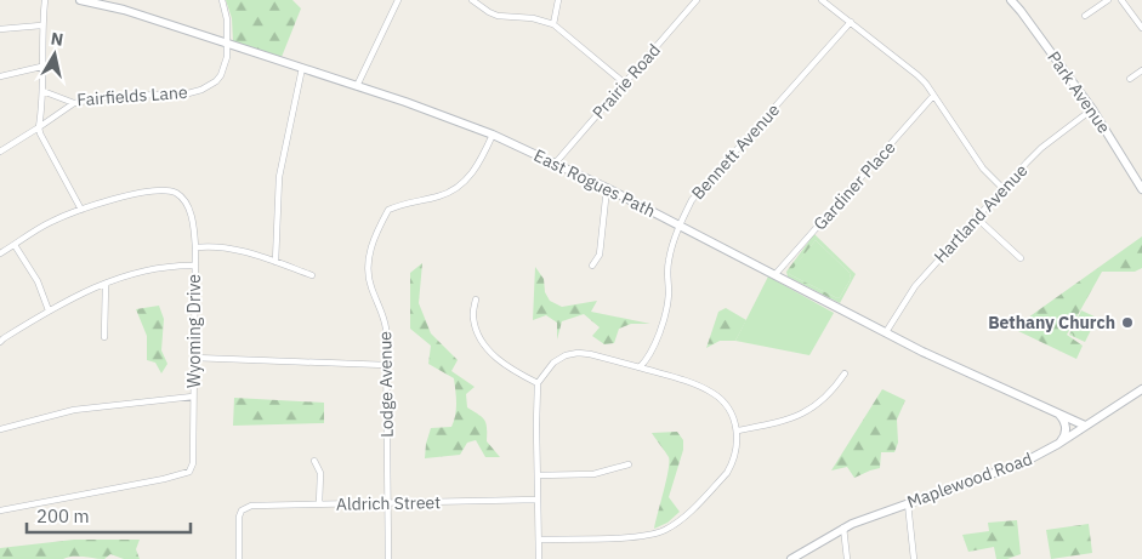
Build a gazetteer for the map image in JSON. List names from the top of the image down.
{
  "streets": {
    "street": [
      "Prairie Road",
      "Park Avenue",
      "Fairfields Lane",
      "Bennett Avenue",
      "East Rogues Path",
      "Gardiner Place",
      "Hartland Avenue",
      "Wyoming Drive",
      "Lodge Avenue",
      "Maplewood Road",
      "Aldrich Street"
    ]
  },
  "crossings": [
    ["Prairie Road", "East Rogues Path"],
    ["Park Avenue", "Hartland Avenue"],
    ["Fairfields Lane", "East Rogues Path"],
    ["Bennett Avenue", "East Rogues Path"],
    ["Bennett Avenue", "Aldrich Street"],
    ["East Rogues Path", "Gardiner Place"],
    ["East Rogues Path", "Hartland Avenue"],
    ["East Rogues Path", "Lodge Avenue"],
    ["East Rogues Path", "Maplewood Road"],
    ["Lodge Avenue", "Aldrich Street"]
  ],
  "places": ["Bethany Church"],
  "scale_bar": "200 m",
  "north": "top"
}
